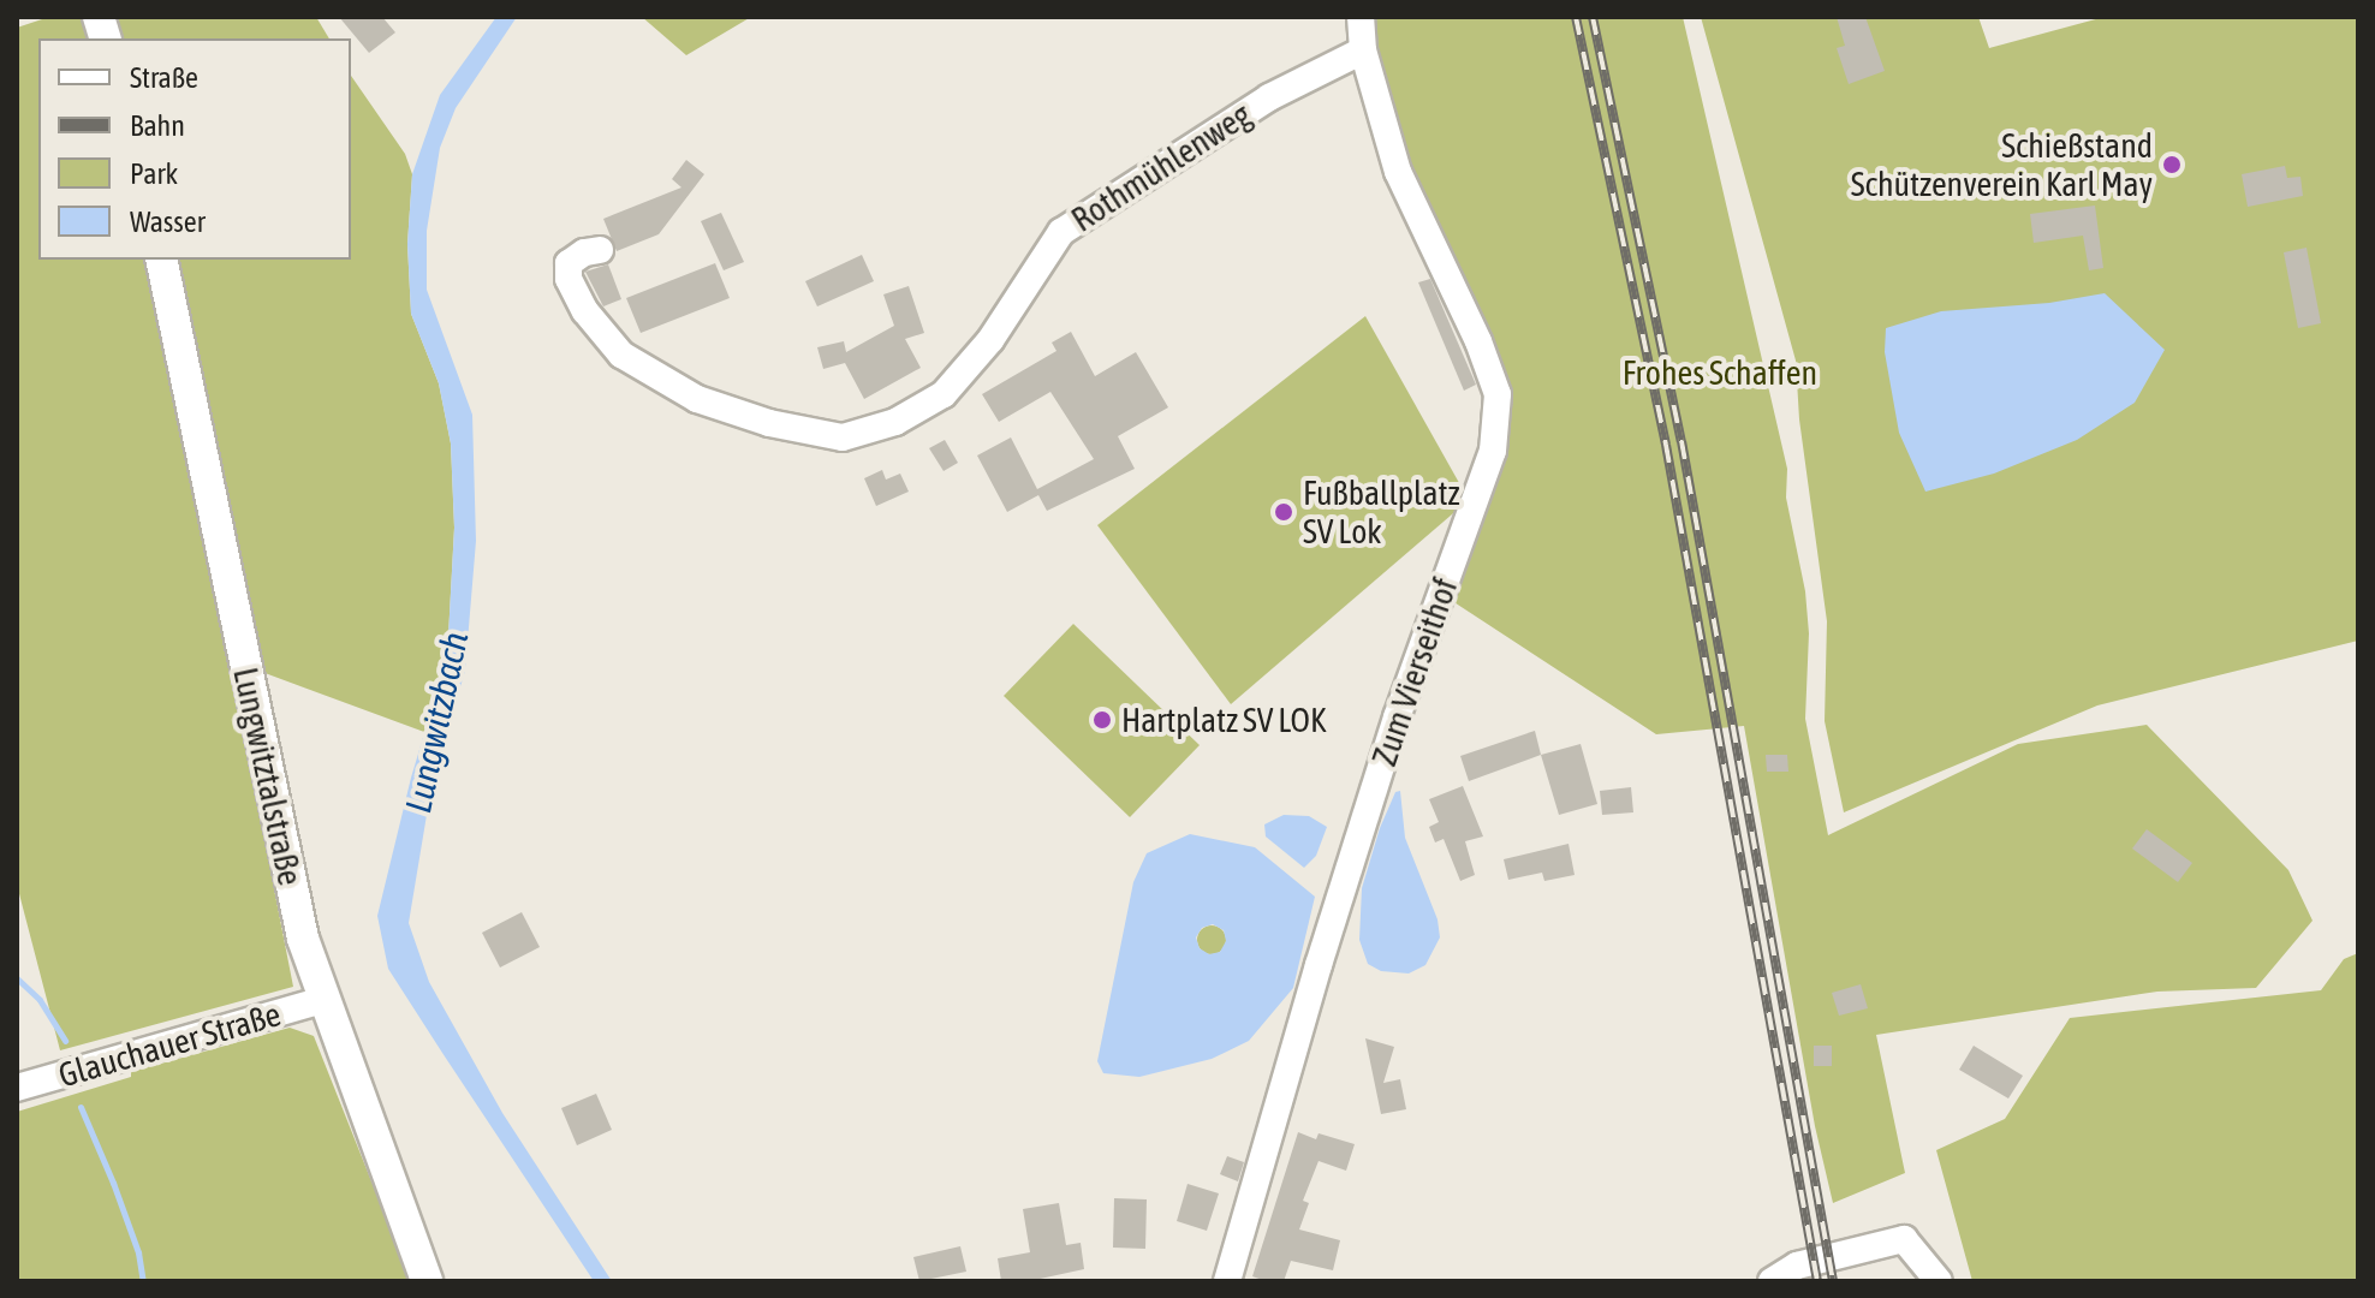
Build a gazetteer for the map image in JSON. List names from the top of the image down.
{
  "streets": {
    "main road": ["Lungwitztalstraße"],
    "street": ["Rothmühlenweg", "Zum Vierseithof", "Glauchauer Straße"]
  },
  "crossings": [
    ["Rothmühlenweg", "Zum Vierseithof"],
    ["Lungwitztalstraße", "Glauchauer Straße"]
  ],
  "water": ["Lungwitzbach"],
  "parks": ["Frohes Schaffen"],
  "places": ["Schießstand Schützenverein Karl May", "Fußballplatz SV Lok", "Hartplatz SV LOK"],
  "legend": [
    "Straße",
    "Bahn",
    "Park",
    "Wasser"
  ]
}
